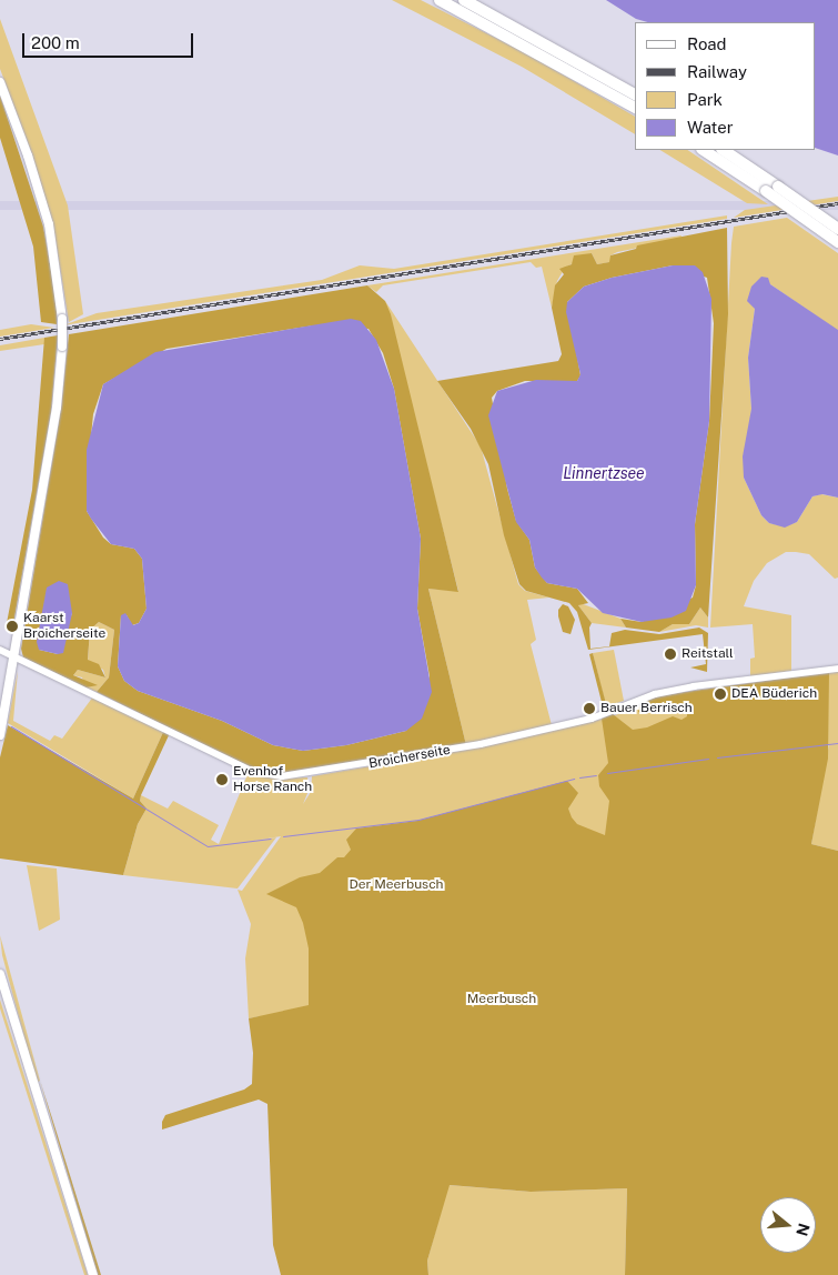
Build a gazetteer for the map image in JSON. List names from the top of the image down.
{
  "streets": {
    "street": ["Broicherseite"]
  },
  "water": ["Linnertzsee"],
  "parks": ["Der Meerbusch", "Meerbusch"],
  "places": [
    "Kaarst Broicherseite",
    "Reitstall",
    "DEA Büderich",
    "Bauer Berrisch",
    "Evenhof Horse Ranch"
  ],
  "legend": [
    "Road",
    "Railway",
    "Park",
    "Water"
  ],
  "scale_bar": "200 m",
  "north": "right"
}
